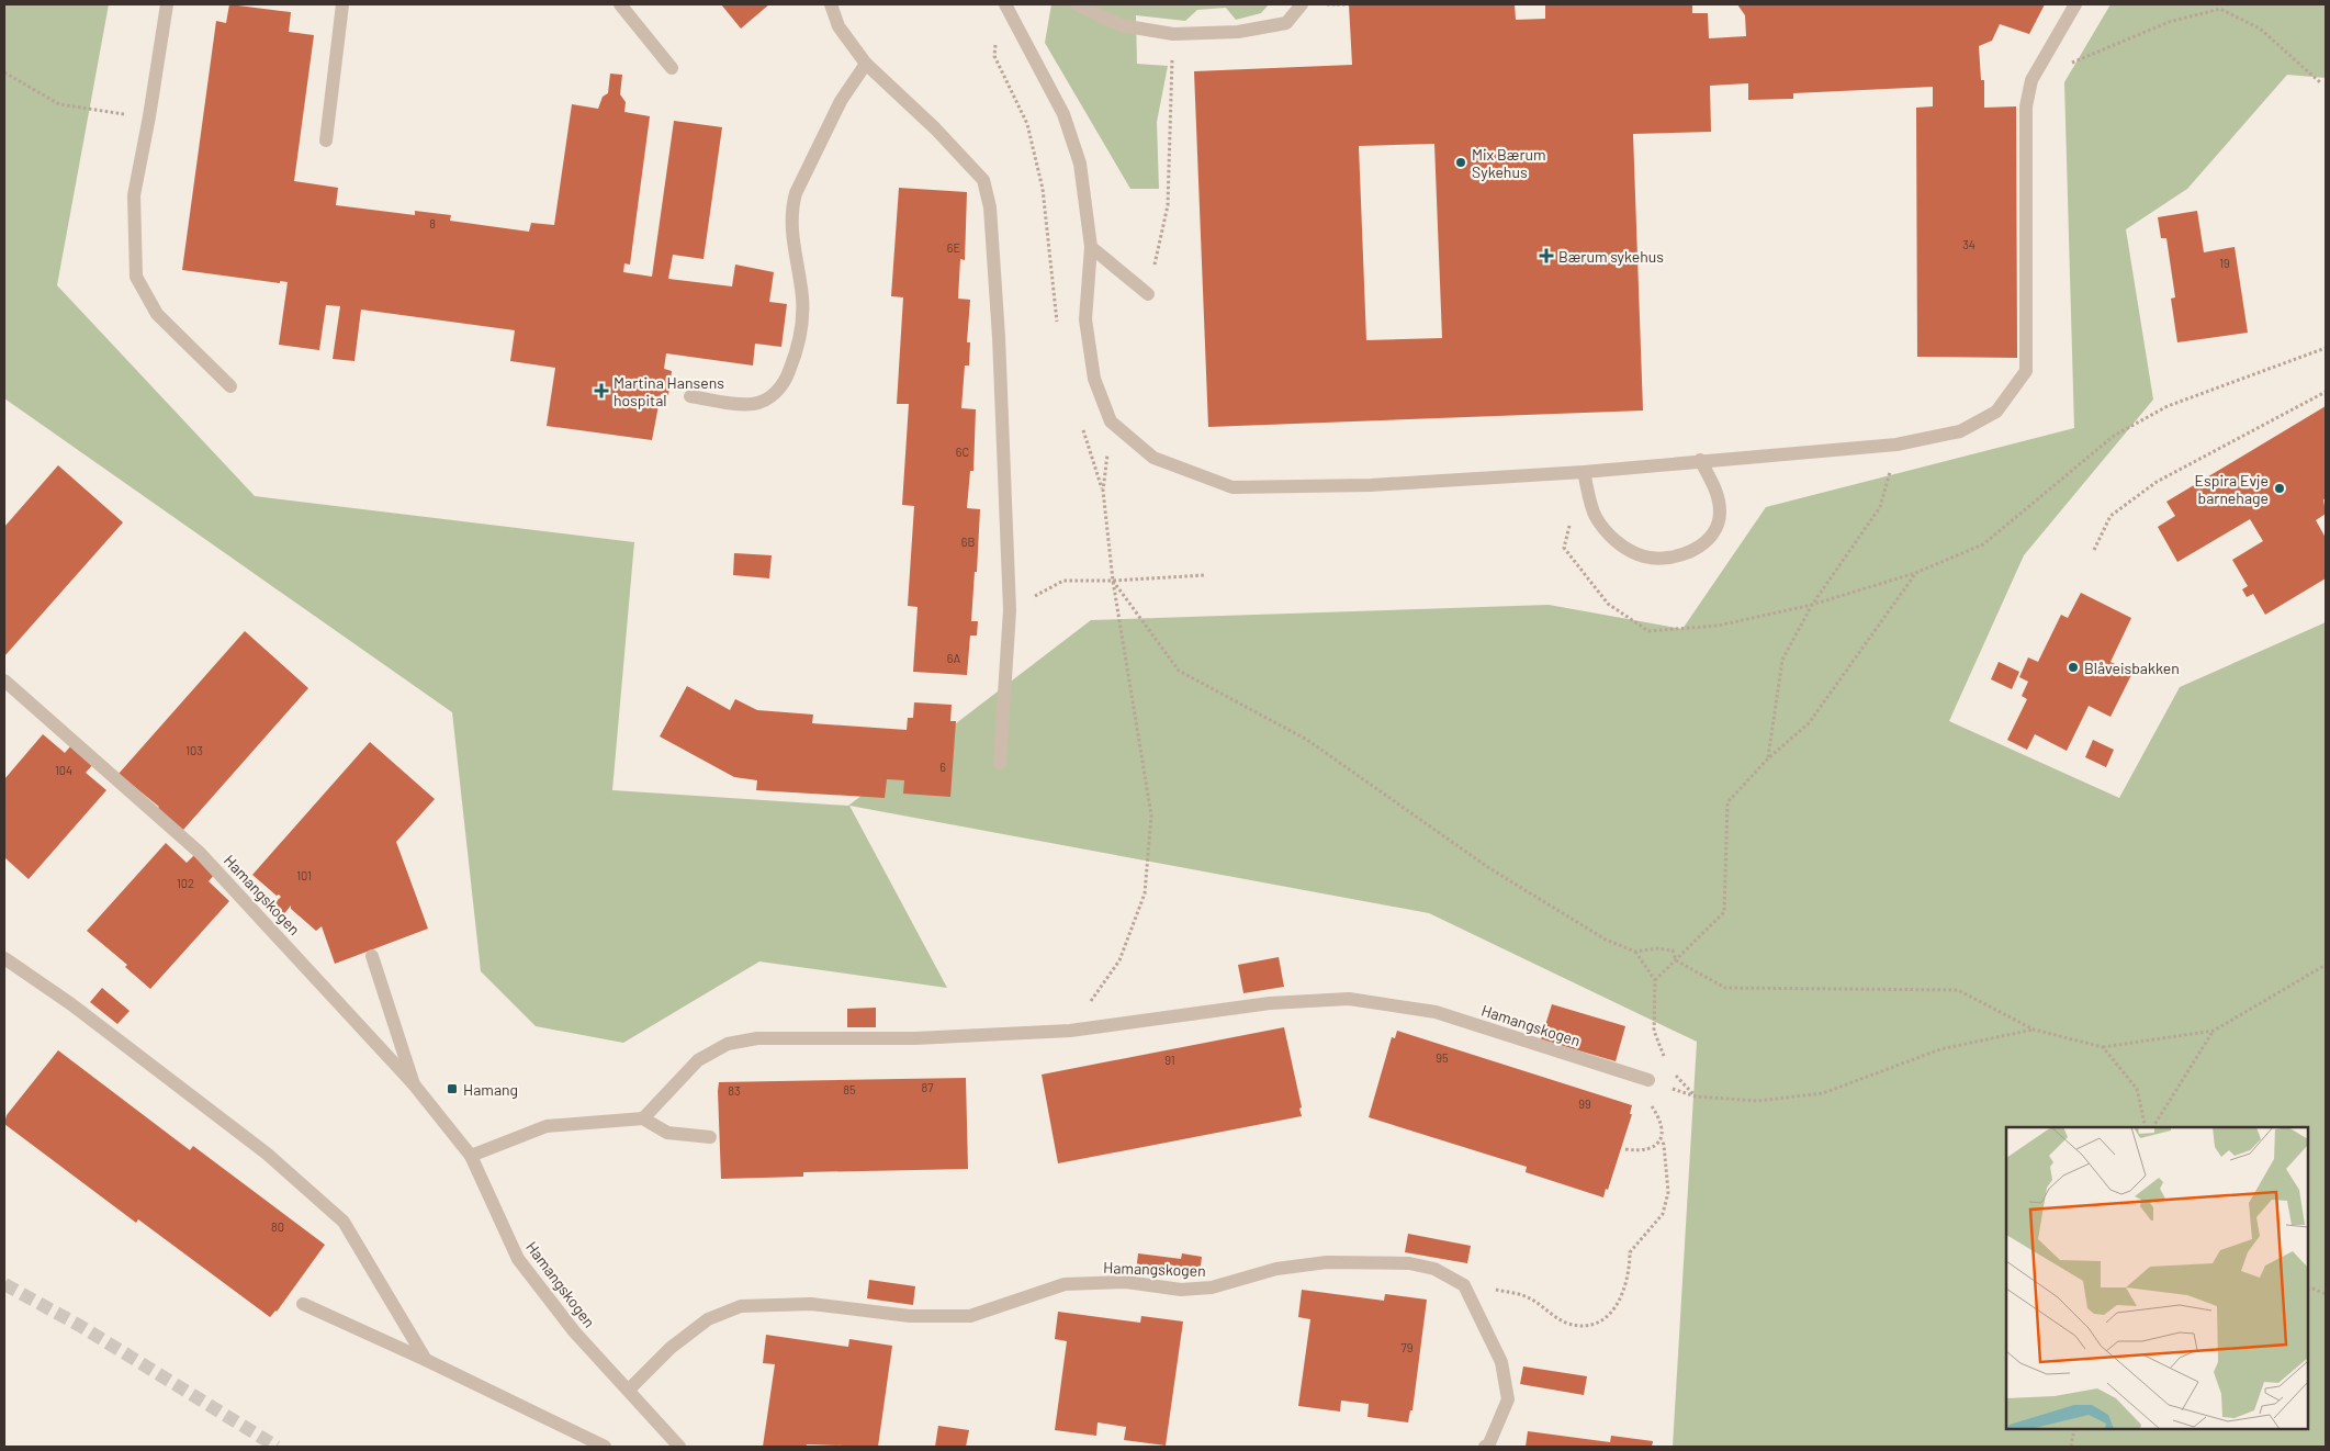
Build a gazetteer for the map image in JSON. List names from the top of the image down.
{
  "streets": {
    "street": ["Hamangskogen"]
  },
  "places": {
    "other": ["Mix Bærum Sykehus", "Espira Evje barnehage", "Blåveisbakken"],
    "health": ["Bærum sykehus", "Martina Hansens hospital"],
    "transit": ["Hamang"]
  },
  "house_numbers": [
    "8",
    "34",
    "6E",
    "19",
    "6C",
    "6B",
    "6A",
    "103",
    "6",
    "104",
    "101",
    "102",
    "95",
    "91",
    "87",
    "85",
    "83",
    "99",
    "80",
    "79"
  ]
}
